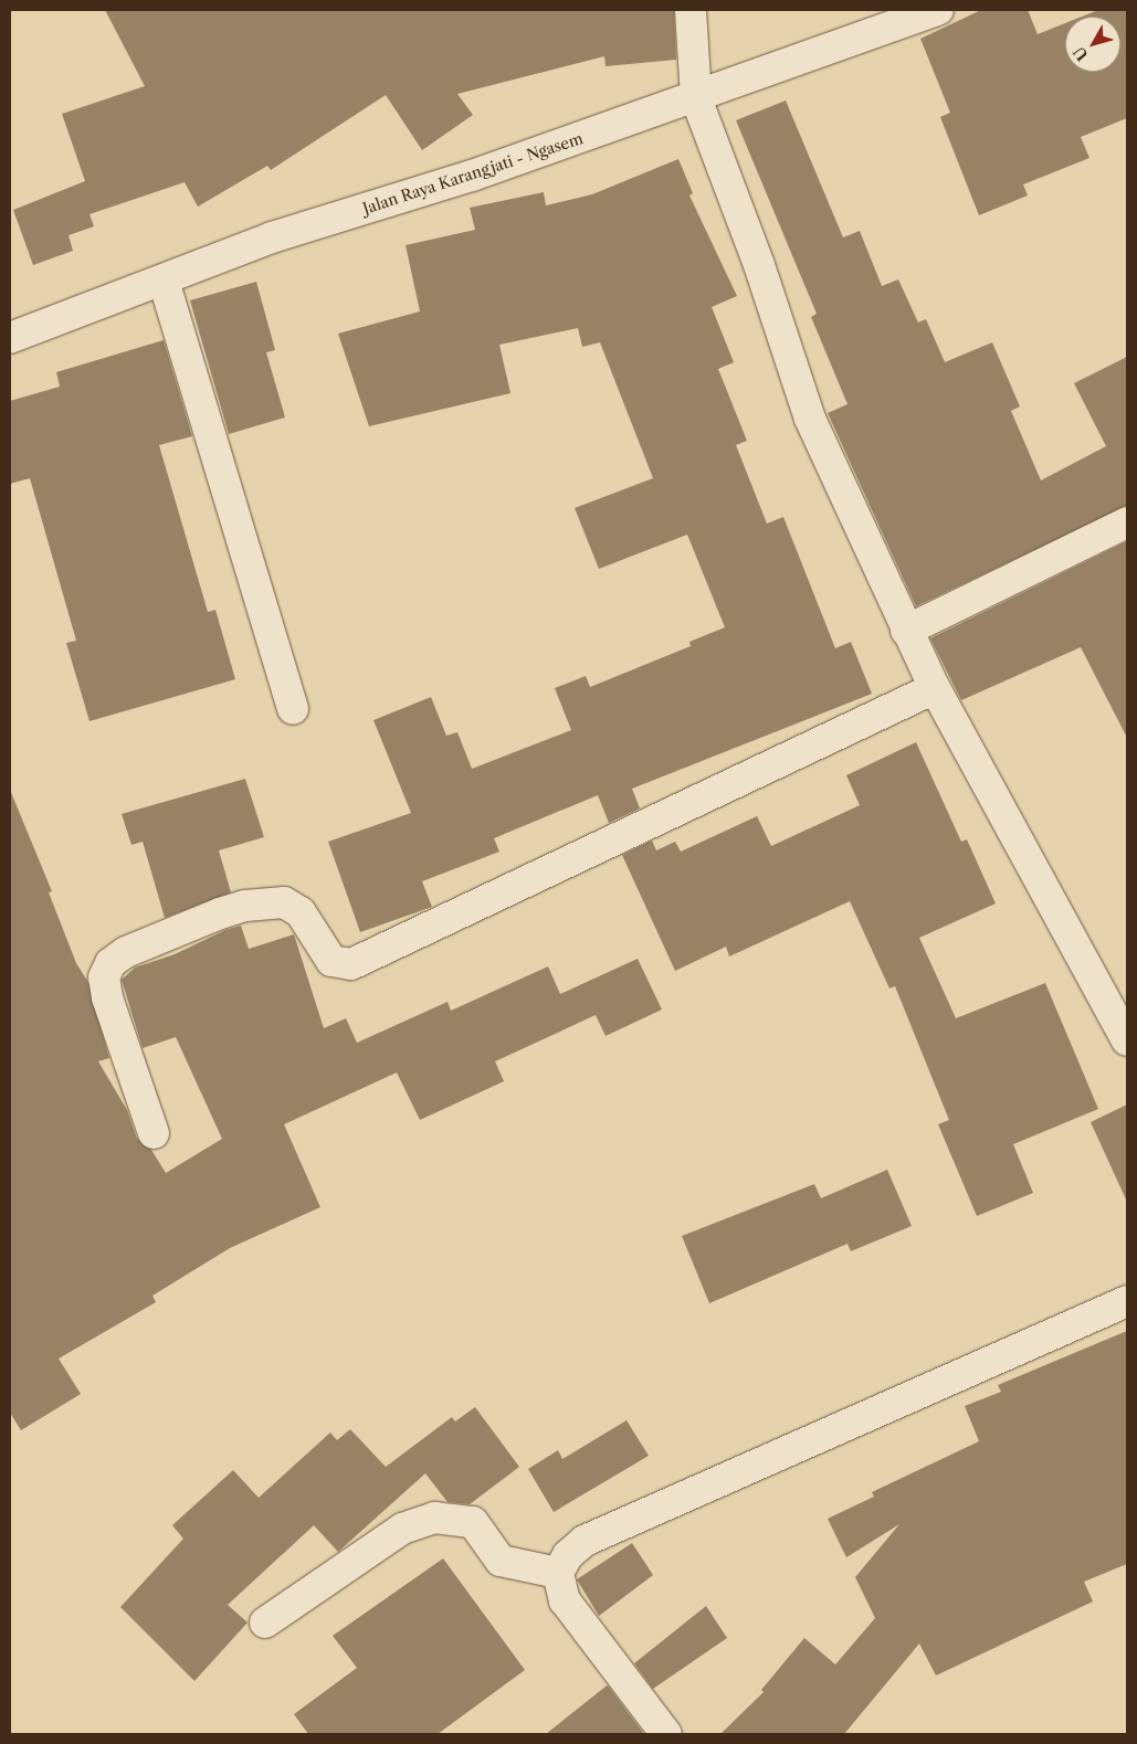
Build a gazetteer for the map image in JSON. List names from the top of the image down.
{
  "streets": {
    "street": ["Jalan Raya Karangjati - Ngasem"]
  },
  "north": "bottom left"
}
